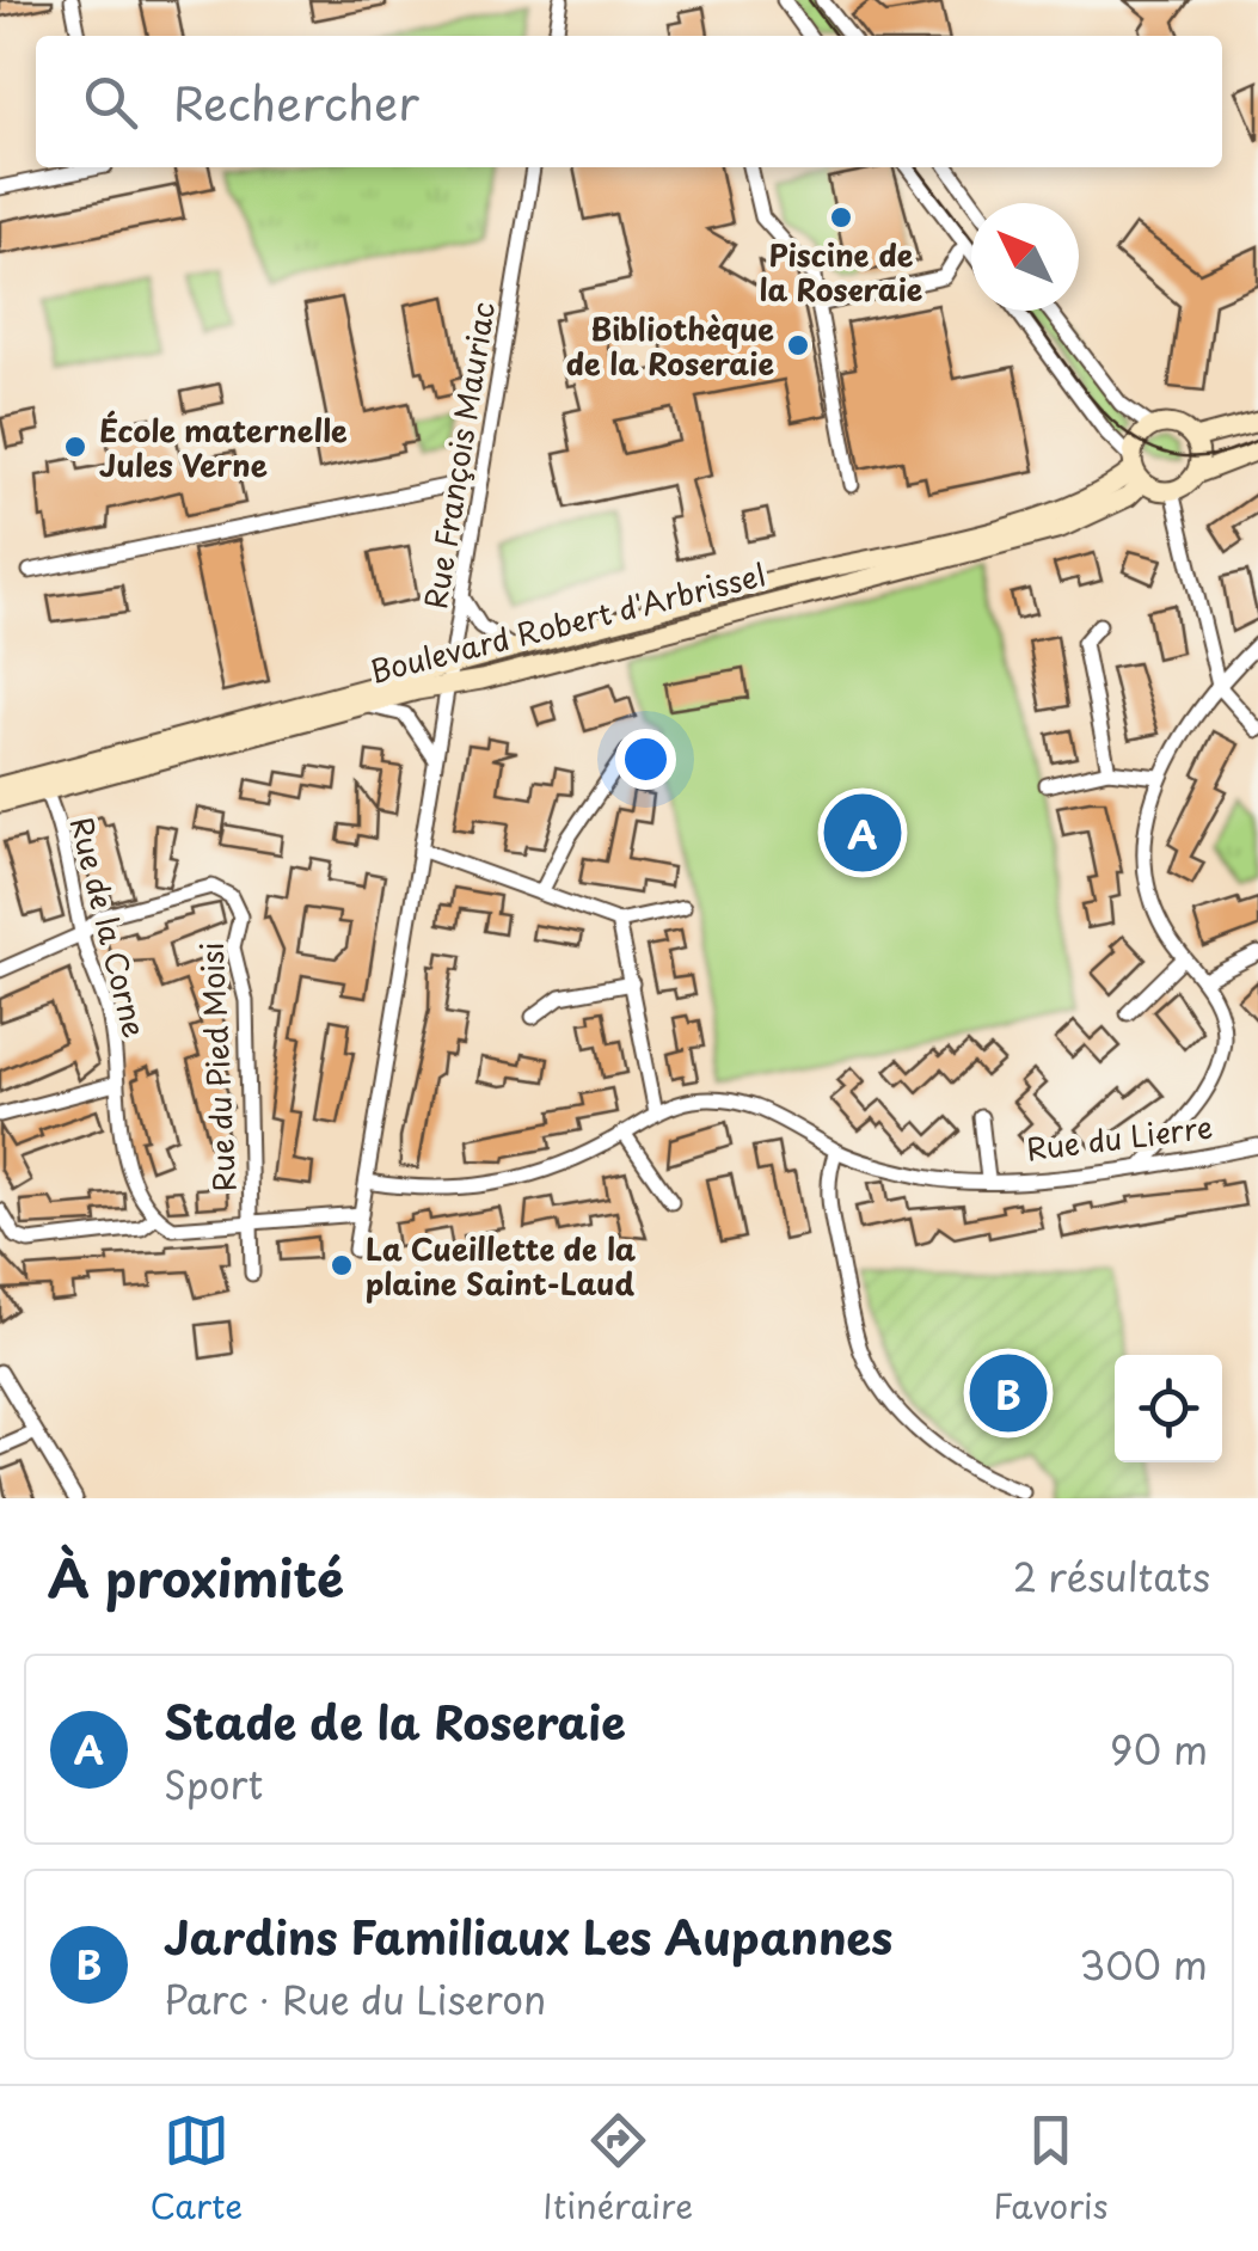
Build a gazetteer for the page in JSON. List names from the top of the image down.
{
  "streets": {
    "street": [
      "Rue François Mauriac",
      "Boulevard Robert d'Arbrissel",
      "Rue de la Corne",
      "Rue du Pied Moisi",
      "Rue du Lierre"
    ]
  },
  "crossings": [
    ["Rue François Mauriac", "Boulevard Robert d'Arbrissel"],
    ["Rue François Mauriac", "Rue du Lierre"],
    ["Boulevard Robert d'Arbrissel", "Rue de la Corne"],
    ["Rue de la Corne", "Rue du Pied Moisi"]
  ],
  "places": [
    "Piscine de la Roseraie",
    "Bibliothèque de la Roseraie",
    "École maternelle Jules Verne",
    "La Cueillette de la plaine Saint-Laud"
  ],
  "north": "top left",
  "page": {
    "search": "Rechercher",
    "pins": ["A", "B"],
    "heading": ["À proximité", "2 résultats"],
    "list": [
      {
        "mark": "A",
        "name": "Stade de la Roseraie",
        "note": "Sport",
        "value": "90 m"
      },
      {
        "mark": "B",
        "name": "Jardins Familiaux Les Aupannes",
        "note": "Parc · Rue du Liseron",
        "value": "300 m"
      }
    ],
    "nav": ["Carte", "Itinéraire", "Favoris"]
  }
}
